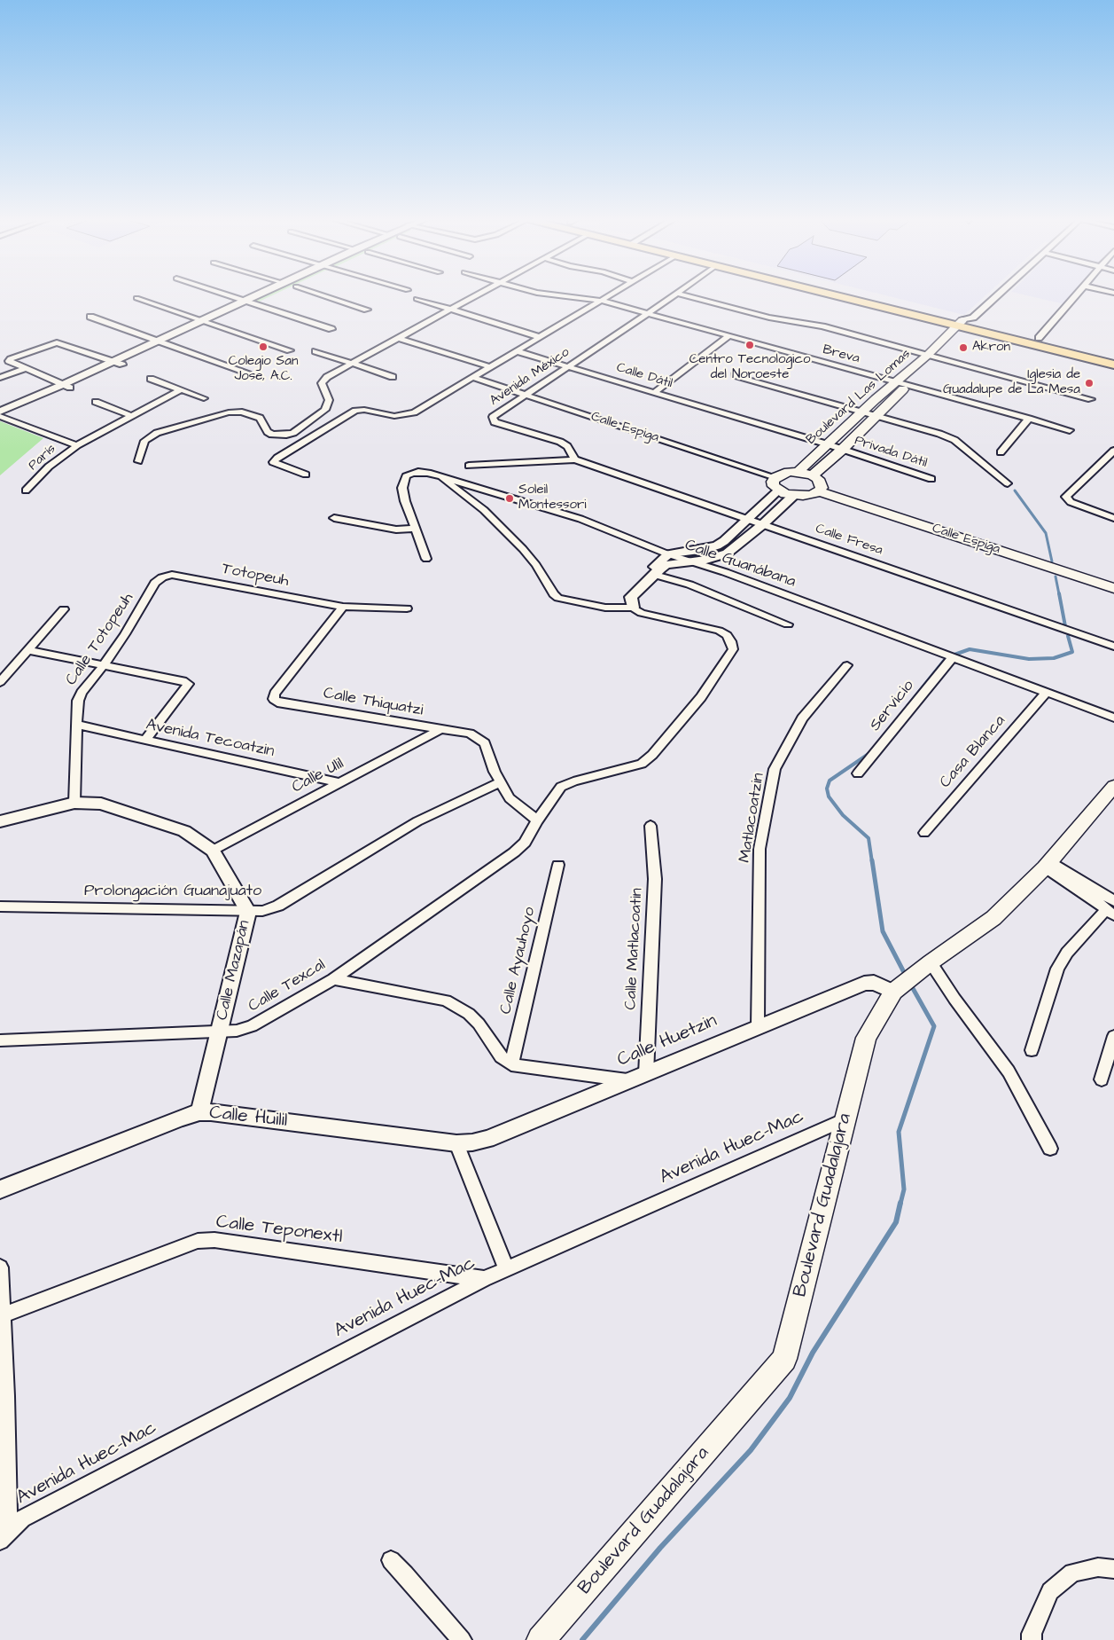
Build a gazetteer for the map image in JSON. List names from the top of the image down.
{
  "streets": {
    "main road": ["Boulevard Las Lomas", "Calle Espiga", "Boulevard Guadalajara"],
    "street": [
      "Breva",
      "Calle Dátil",
      "Avenida México",
      "Privada Dátil",
      "París",
      "Calle Fresa",
      "Calle Guanábana",
      "Totopeuh",
      "Calle Totopeuh",
      "Calle Thiquatzi",
      "Servicio",
      "Avenida Tecoatzin",
      "Casa Blanca",
      "Calle Ulil",
      "Matlacoatzin",
      "Prolongación Guanajuato",
      "Calle Matlacoatin",
      "Calle Ayauhoyo",
      "Calle Mazapán",
      "Calle Texcal",
      "Calle Huetzin",
      "Calle Huilil",
      "Avenida Huec-Mac",
      "Calle Teponextl"
    ]
  },
  "crossings": [
    ["Breva", "Avenida México"],
    ["Breva", "Boulevard Las Lomas"],
    ["Calle Dátil", "Avenida México"],
    ["Calle Dátil", "Boulevard Las Lomas"],
    ["Calle Dátil", "Privada Dátil"],
    ["Avenida México", "Calle Espiga"],
    ["Avenida México", "Calle Fresa"],
    ["Boulevard Las Lomas", "Privada Dátil"],
    ["Calle Guanábana", "Servicio"],
    ["Calle Guanábana", "Casa Blanca"],
    ["Totopeuh", "Calle Totopeuh"],
    ["Totopeuh", "Calle Thiquatzi"],
    ["Calle Totopeuh", "Avenida Tecoatzin"],
    ["Calle Totopeuh", "Calle Mazapán"],
    ["Calle Thiquatzi", "Calle Ulil"],
    ["Calle Thiquatzi", "Prolongación Guanajuato"],
    ["Calle Thiquatzi", "Calle Texcal"],
    ["Avenida Tecoatzin", "Calle Ulil"],
    ["Calle Ulil", "Calle Mazapán"],
    ["Matlacoatzin", "Calle Huetzin"],
    ["Prolongación Guanajuato", "Calle Mazapán"],
    ["Calle Matlacoatin", "Calle Huetzin"],
    ["Calle Mazapán", "Calle Texcal"],
    ["Calle Mazapán", "Calle Huilil"],
    ["Calle Huetzin", "Calle Huilil"],
    ["Calle Huetzin", "Boulevard Guadalajara"],
    ["Avenida Huec-Mac", "Boulevard Guadalajara"],
    ["Avenida Huec-Mac", "Calle Teponextl"]
  ],
  "places": [
    "Centro Tecnologico del Noroeste",
    "Colegio San Jose, A.C.",
    "Akron",
    "Iglesia de Guadalupe de La Mesa",
    "Soleil Montessori"
  ]
}
